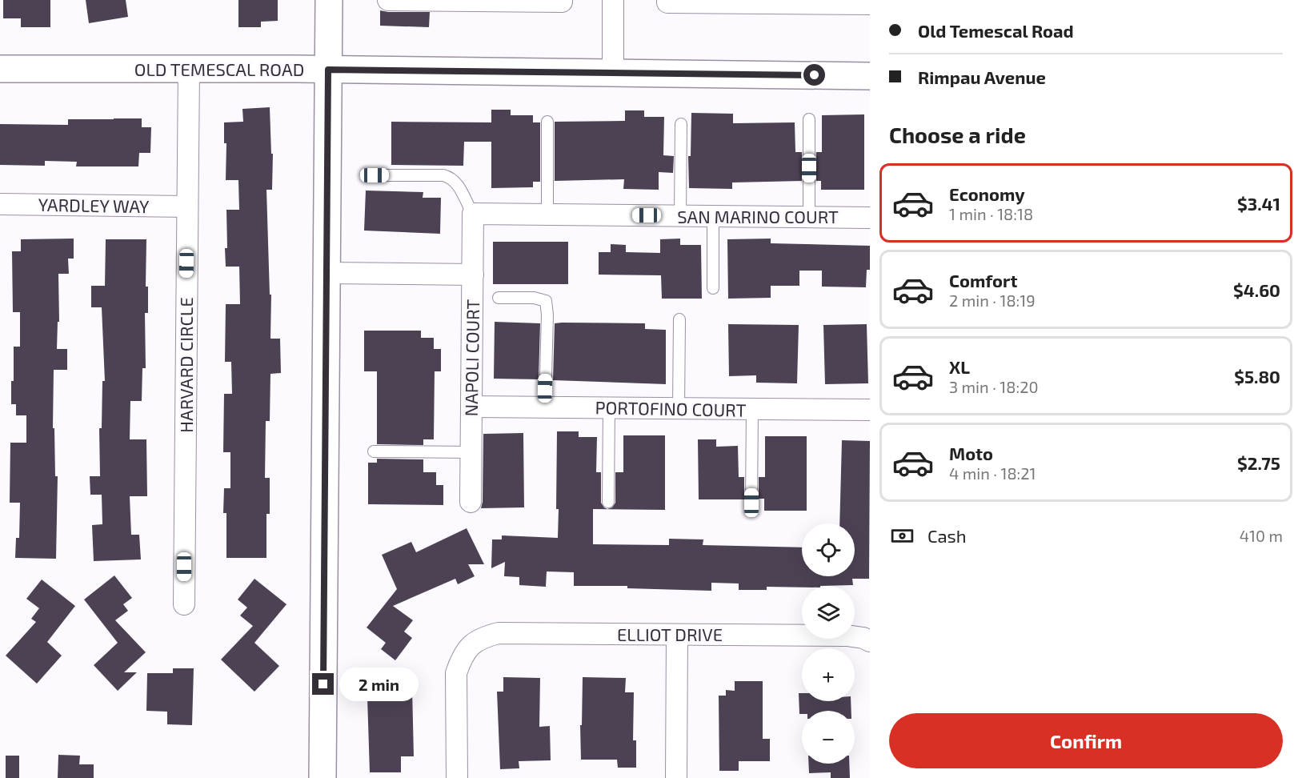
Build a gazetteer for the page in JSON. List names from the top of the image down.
{
  "streets": {
    "street": [
      "OLD TEMESCAL ROAD",
      "YARDLEY WAY",
      "SAN MARINO COURT",
      "NAPOLI COURT",
      "HARVARD CIRCLE",
      "PORTOFINO COURT",
      "ELLIOT DRIVE"
    ]
  },
  "crossings": [
    ["OLD TEMESCAL ROAD", "HARVARD CIRCLE"],
    ["YARDLEY WAY", "HARVARD CIRCLE"],
    ["SAN MARINO COURT", "NAPOLI COURT"],
    ["NAPOLI COURT", "PORTOFINO COURT"]
  ],
  "page": {
    "banner": ["Old Temescal Road", "Rimpau Avenue"],
    "heading": "Choose a ride",
    "list": [
      {
        "name": "Economy",
        "note": "1 min · 18:18",
        "value": "$3.41"
      },
      {
        "name": "Comfort",
        "note": "2 min · 18:19",
        "value": "$4.60"
      },
      {
        "name": "XL",
        "note": "3 min · 18:20",
        "value": "$5.80"
      },
      {
        "name": "Moto",
        "note": "4 min · 18:21",
        "value": "$2.75"
      }
    ],
    "pay": ["Cash", "410 m"],
    "map_buttons": ["+", "−"],
    "bubble": "2 min",
    "buttons": "Confirm"
  }
}
